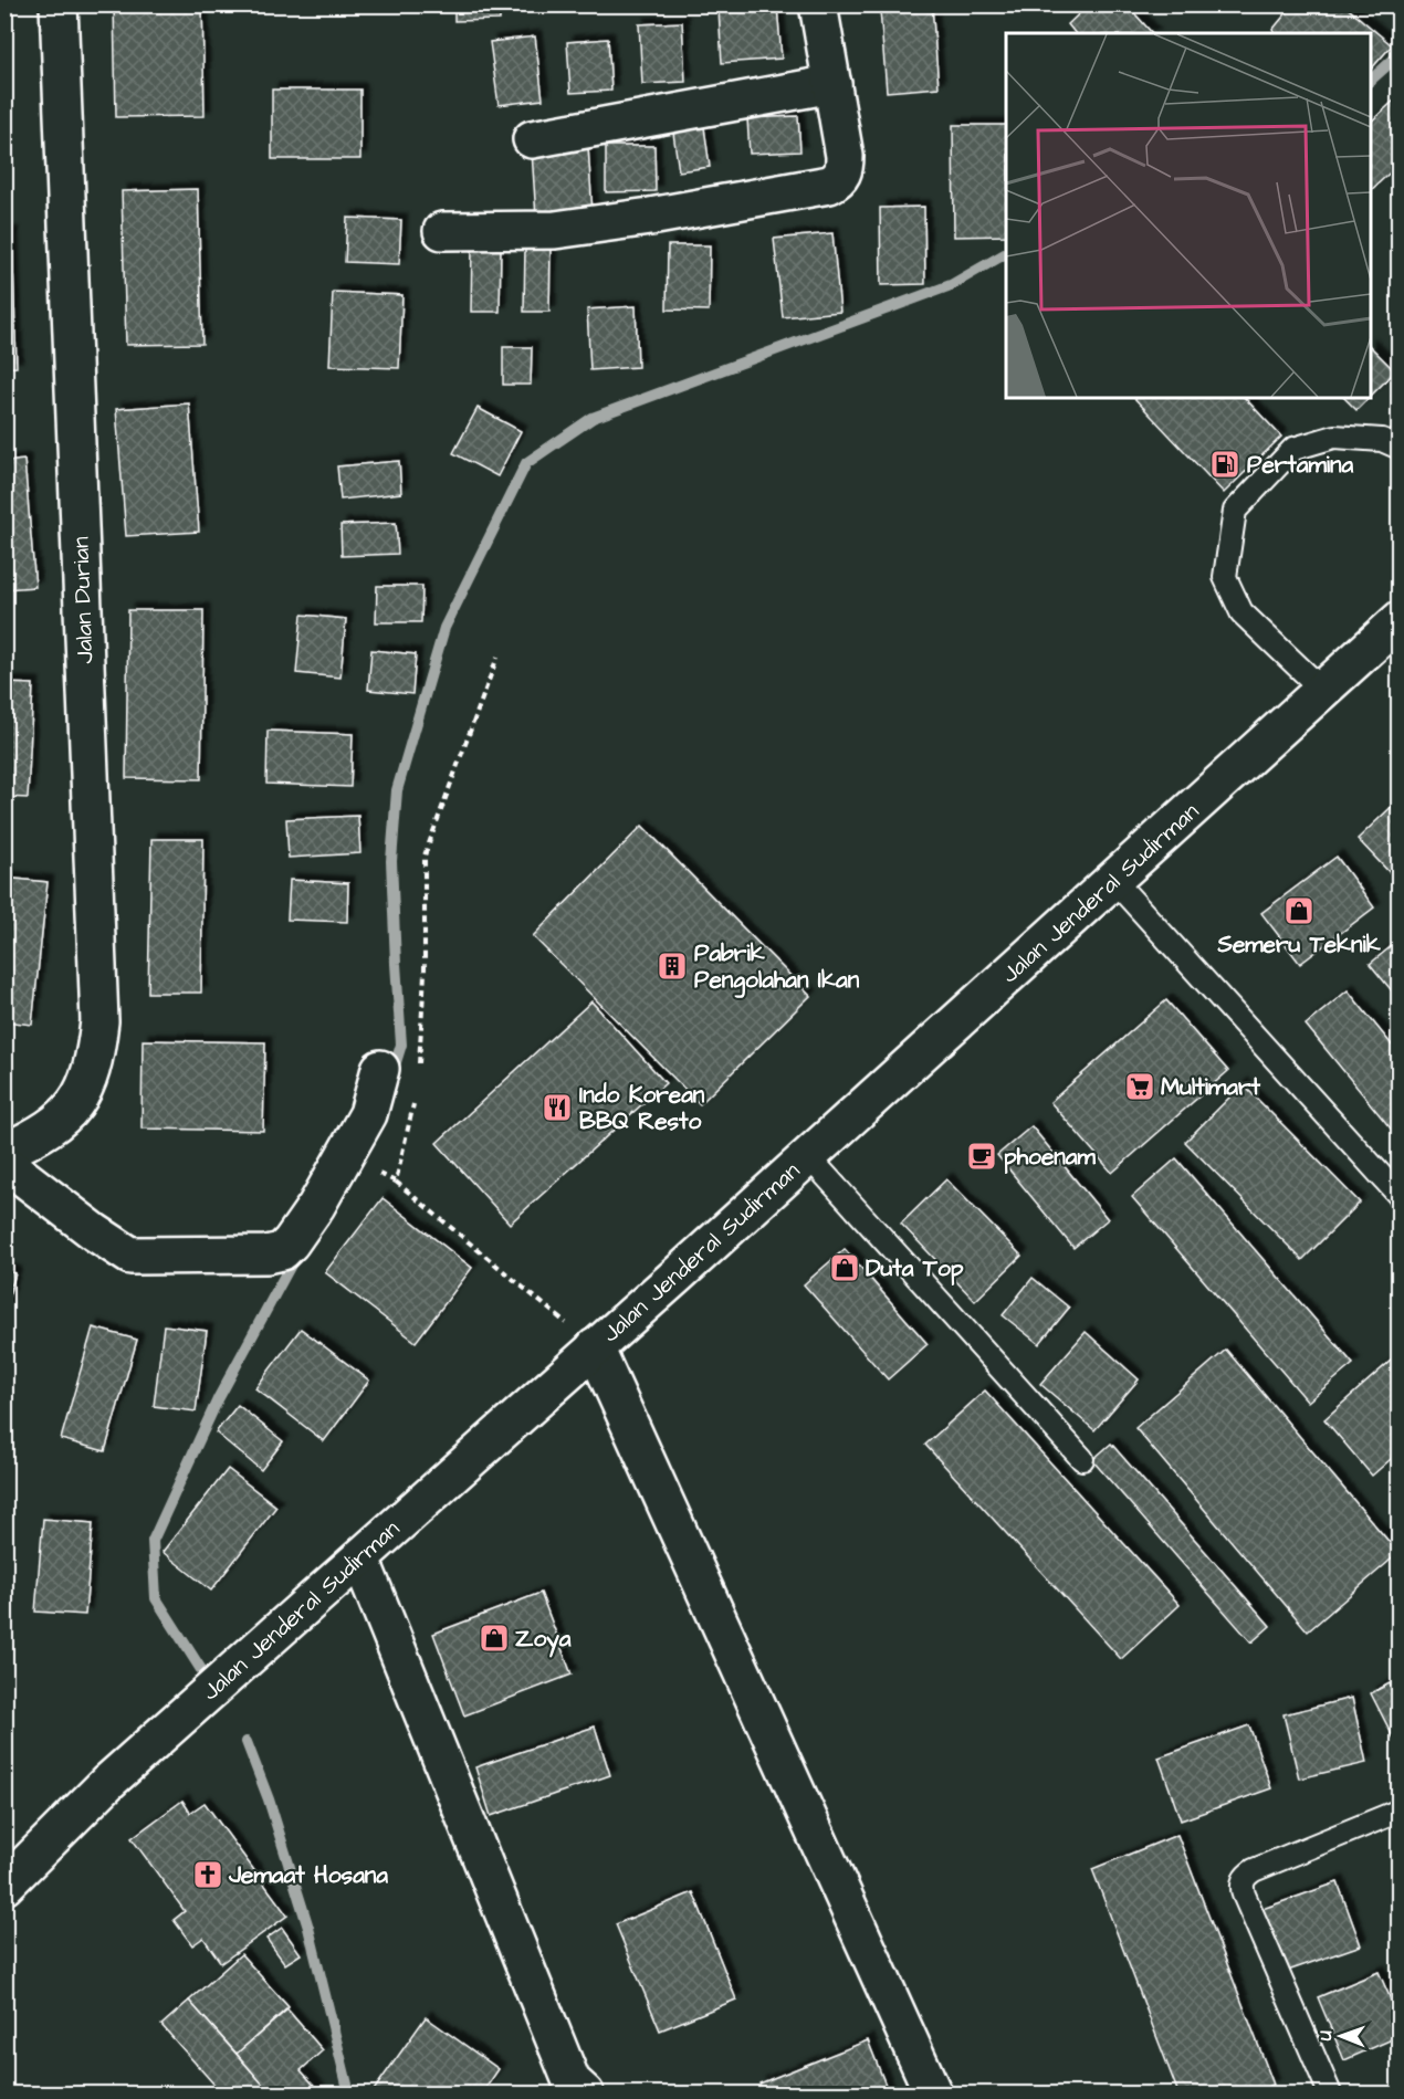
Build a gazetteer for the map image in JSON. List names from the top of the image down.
{
  "streets": {
    "street": ["Jalan Durian", "Jalan Jenderal Sudirman"]
  },
  "places": {
    "fuel station": ["Pertamina"],
    "shop": ["Semeru Teknik", "Duta Top", "Zoya"],
    "building": ["Pabrik Pengolahan Ikan"],
    "supermarket": ["Multimart"],
    "restaurant": ["Indo Korean BBQ Resto"],
    "cafe": ["phoenam"],
    "church": ["Jemaat Hosana"]
  },
  "north": "left"
}
